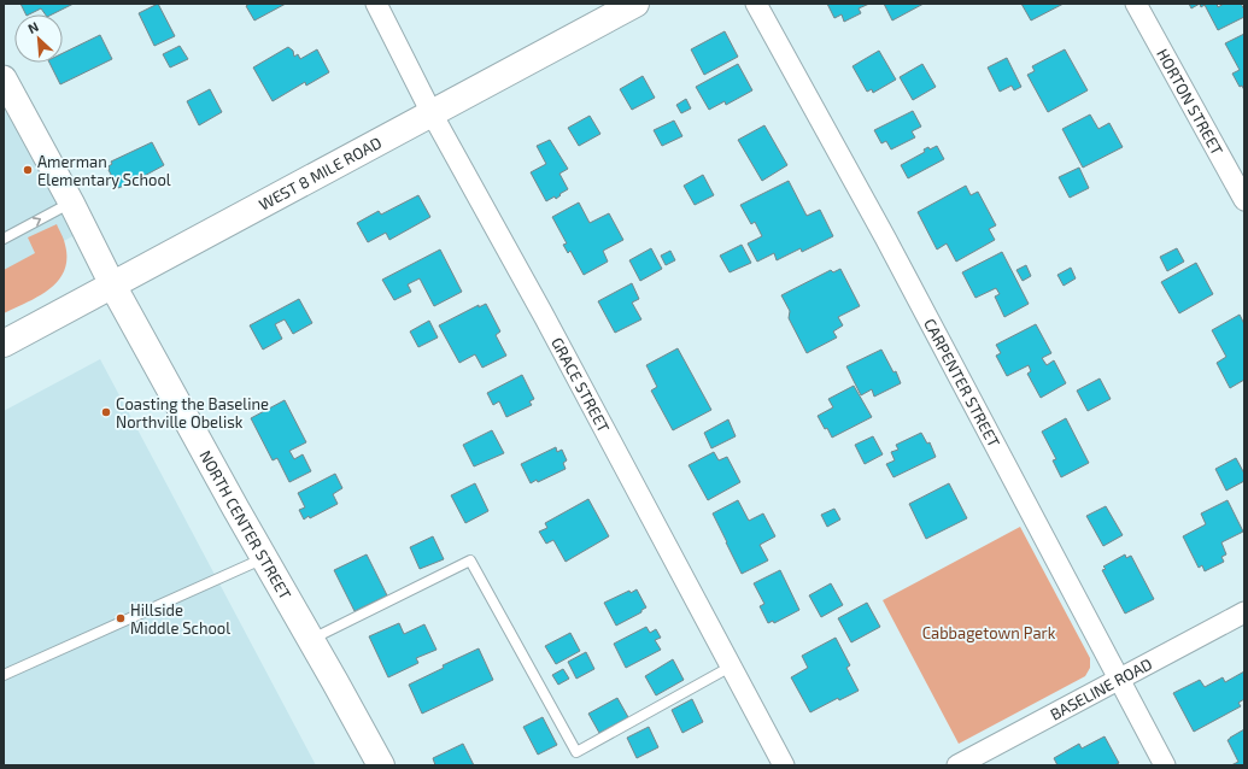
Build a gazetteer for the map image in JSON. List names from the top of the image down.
{
  "streets": {
    "main road": ["WEST 8 MILE ROAD", "NORTH CENTER STREET"],
    "street": [
      "HORTON STREET",
      "CARPENTER STREET",
      "GRACE STREET",
      "BASELINE ROAD"
    ]
  },
  "crossings": [
    ["WEST 8 MILE ROAD", "GRACE STREET"],
    ["WEST 8 MILE ROAD", "NORTH CENTER STREET"],
    ["CARPENTER STREET", "BASELINE ROAD"]
  ],
  "parks": ["Cabbagetown Park"],
  "places": ["Amerman Elementary School", "Coasting the Baseline Northville Obelisk", "Hillside Middle School"],
  "north": "top left"
}
